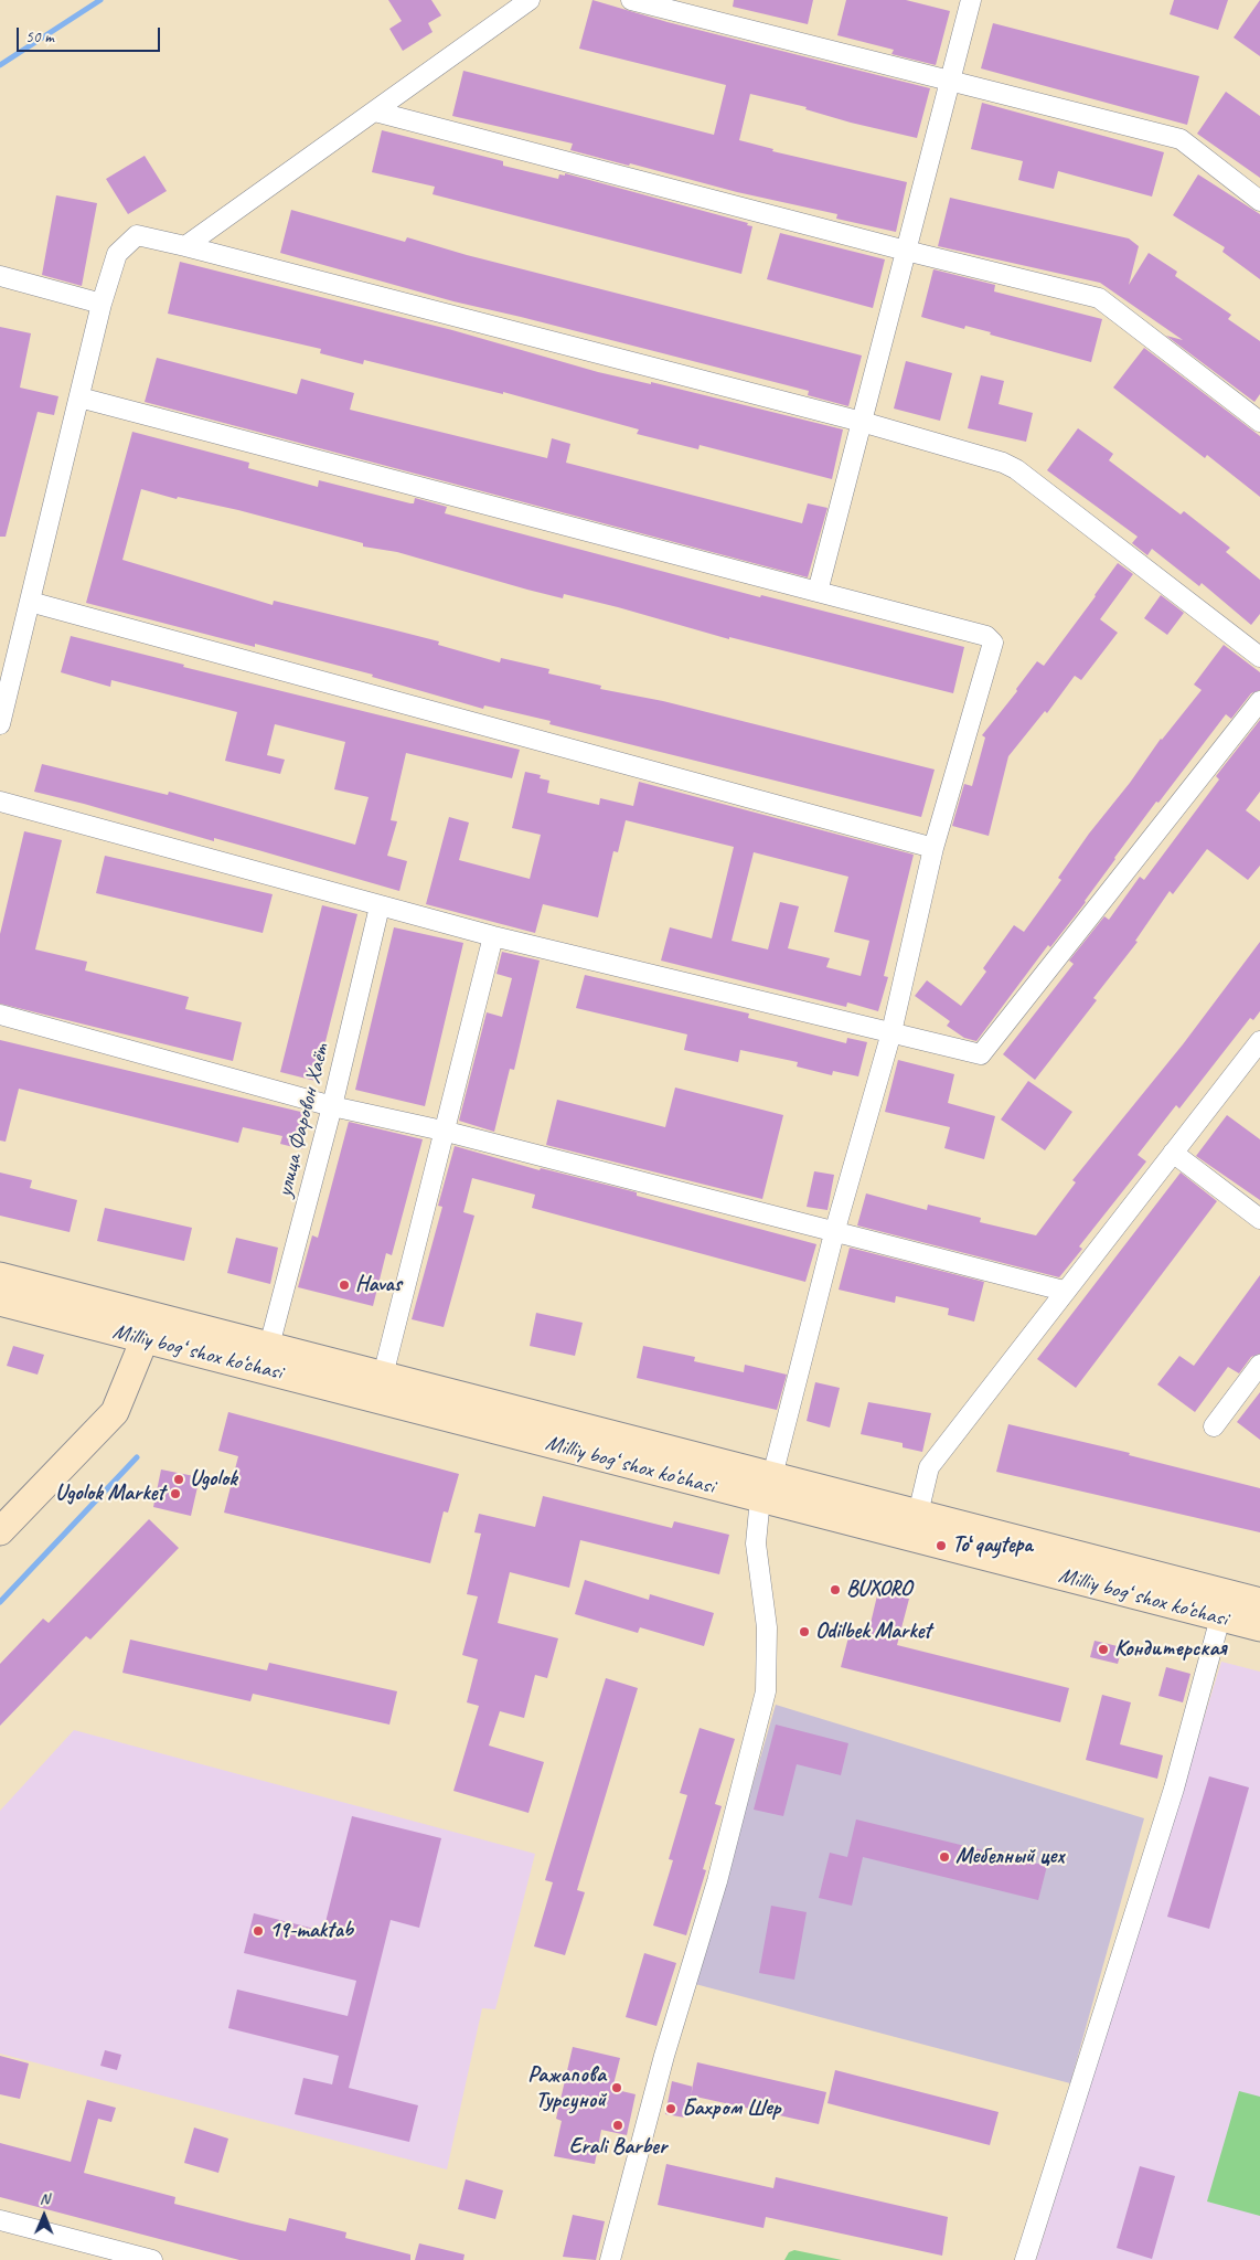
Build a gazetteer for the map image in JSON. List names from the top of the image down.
{
  "streets": {
    "main road": ["Milliy bog‘ shox ko‘chasi"],
    "street": ["улица Фаровон Хаёт"]
  },
  "crossings": [
    ["улица Фаровон Хаёт", "Milliy bog‘ shox ko‘chasi"]
  ],
  "places": [
    "Havas",
    "Ugolok",
    "Ugolok Market",
    "Toʻqaytepa",
    "BUXORO",
    "Odilbek Market",
    "Кондитерская",
    "Мебелный цех",
    "19-maktab",
    "Ражапова Турсуной",
    "Бахром Шер",
    "Erali Barber"
  ],
  "scale_bar": "50 m",
  "north": "top"
}
